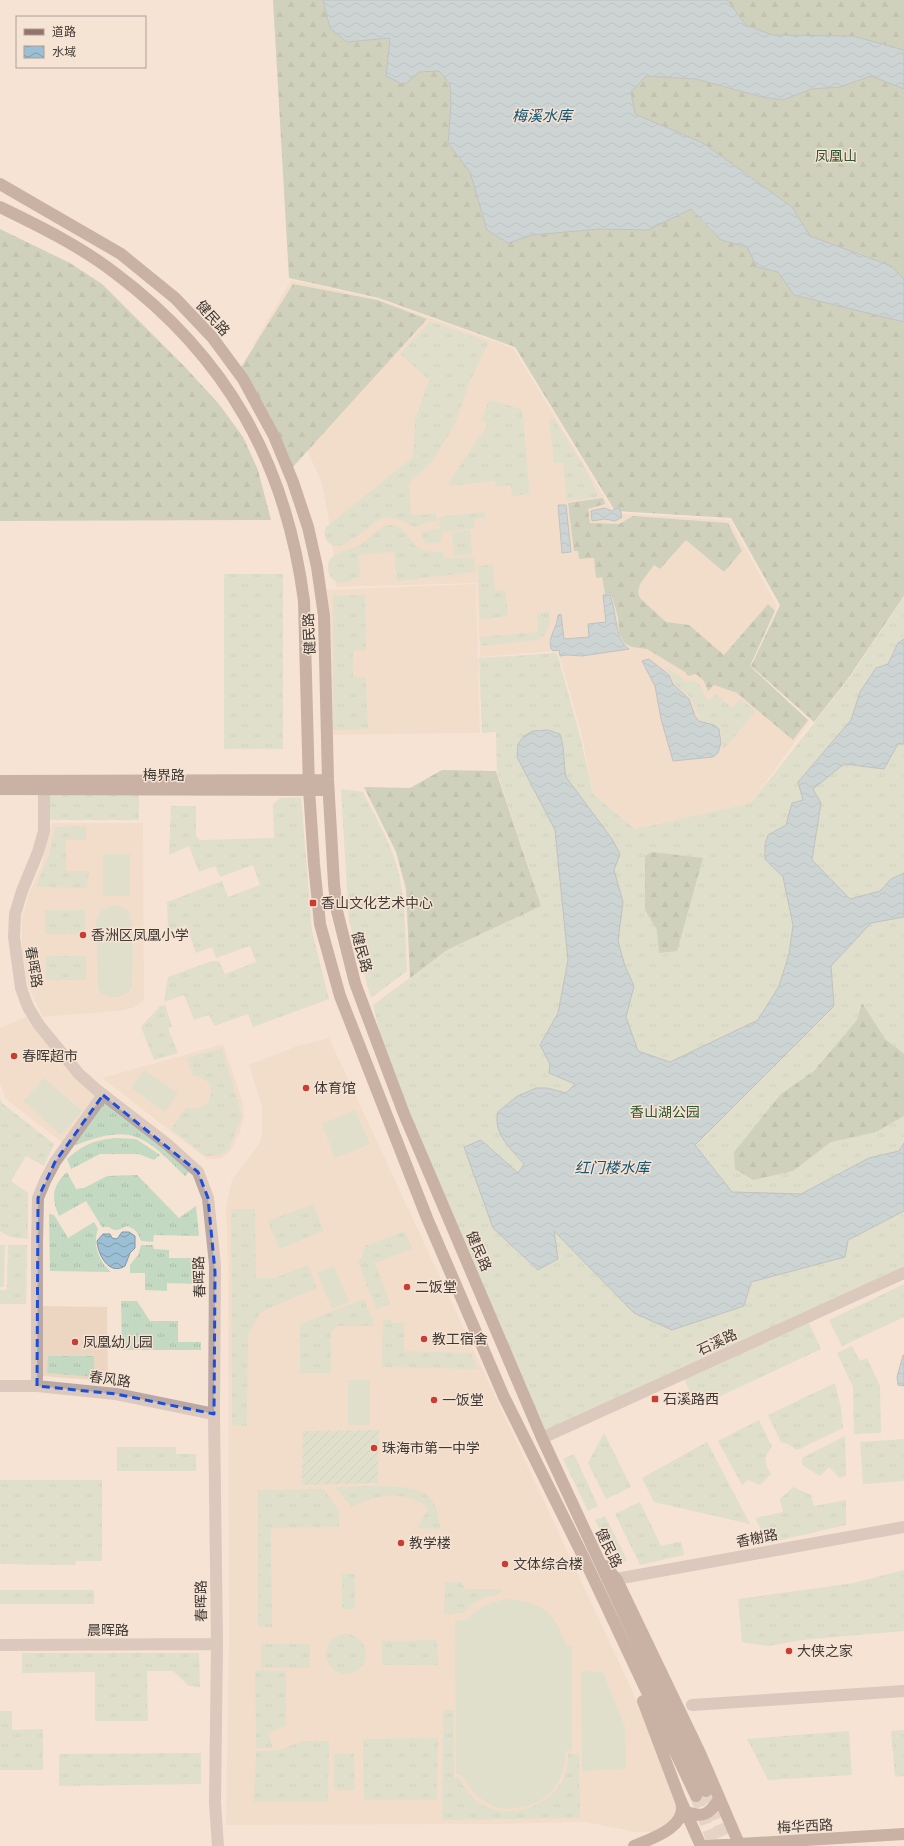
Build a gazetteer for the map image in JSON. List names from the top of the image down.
{
  "streets": {
    "main road": ["健民路", "梅界路", "梅华西路"],
    "street": [
      "春晖路",
      "石溪路",
      "春风路",
      "香榭路",
      "晨晖路"
    ]
  },
  "crossings": [
    ["健民路", "梅界路"],
    ["健民路", "石溪路"],
    ["梅界路", "春晖路"],
    ["春晖路", "春风路"],
    ["春晖路", "晨晖路"]
  ],
  "water": ["梅溪水库", "红门楼水库"],
  "parks": ["凤凰山", "香山湖公园"],
  "places": {
    "transit": ["香山文化艺术中心", "石溪路西"],
    "other": [
      "香洲区凤凰小学",
      "春晖超市",
      "体育馆",
      "二饭堂",
      "教工宿舍",
      "凤凰幼儿园",
      "一饭堂",
      "珠海市第一中学",
      "教学楼",
      "文体综合楼",
      "大侠之家"
    ]
  },
  "legend": ["道路", "水域"]
}
